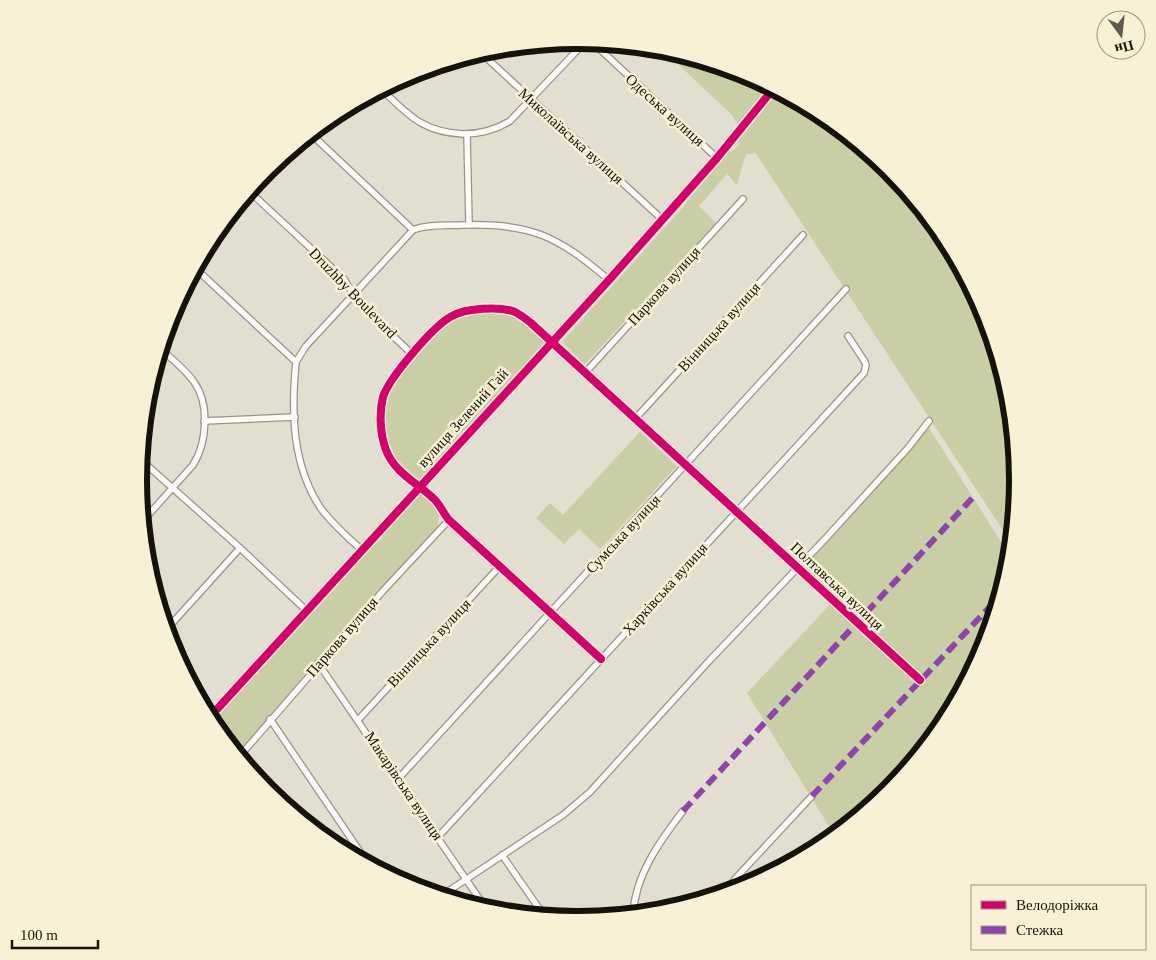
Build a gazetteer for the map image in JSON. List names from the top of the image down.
{
  "streets": {
    "street": [
      "Одеська вулиця",
      "Миколаївська вулиця",
      "Паркова вулиця",
      "Druzhby Boulevard",
      "Вінницька вулиця",
      "вулиця Зелений Гай",
      "Сумська вулиця",
      "Полтавська вулиця",
      "Харківська вулиця",
      "Макарівська вулиця"
    ]
  },
  "crossings": [
    ["Одеська вулиця", "вулиця Зелений Гай"],
    ["Миколаївська вулиця", "вулиця Зелений Гай"],
    ["Паркова вулиця", "Полтавська вулиця"],
    ["Паркова вулиця", "Макарівська вулиця"],
    ["Druzhby Boulevard", "Полтавська вулиця"],
    ["Вінницька вулиця", "Полтавська вулиця"],
    ["Вінницька вулиця", "Макарівська вулиця"],
    ["вулиця Зелений Гай", "Полтавська вулиця"],
    ["Сумська вулиця", "Полтавська вулиця"],
    ["Сумська вулиця", "Макарівська вулиця"],
    ["Полтавська вулиця", "Харківська вулиця"],
    ["Полтавська вулиця", "Макарівська вулиця"],
    ["Харківська вулиця", "Макарівська вулиця"]
  ],
  "legend": ["Велодоріжка", "Стежка"],
  "scale_bar": "100 m",
  "north": "bottom"
}
